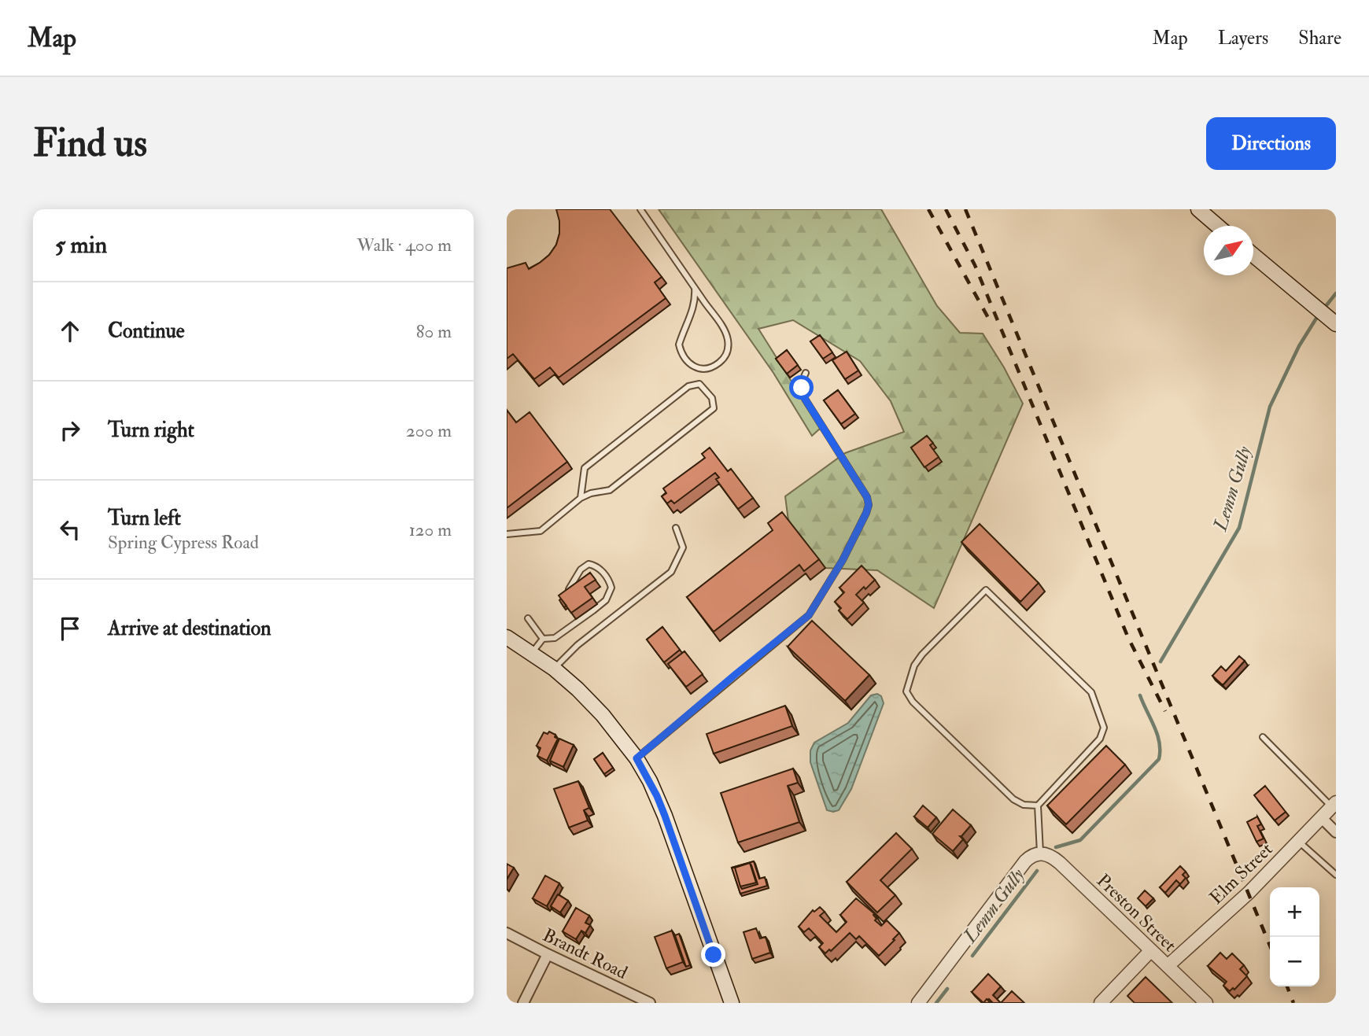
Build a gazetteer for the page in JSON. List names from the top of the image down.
{
  "streets": {
    "street": ["Elm Street", "Preston Street", "Brandt Road"]
  },
  "crossings": [
    ["Elm Street", "Preston Street"]
  ],
  "water": ["Lemm Gully"],
  "north": "top right",
  "page": {
    "header": "Map",
    "nav": ["Map", "Layers", "Share"],
    "buttons": "Directions",
    "title": "Find us",
    "heading": ["5 min", "Walk · 400 m"],
    "list": [
      ["Continue", "80 m"],
      ["Turn right", "200 m"],
      ["Turn left", "Spring Cypress Road", "120 m"],
      "Arrive at destination"
    ],
    "map_buttons": ["+", "−"]
  }
}
